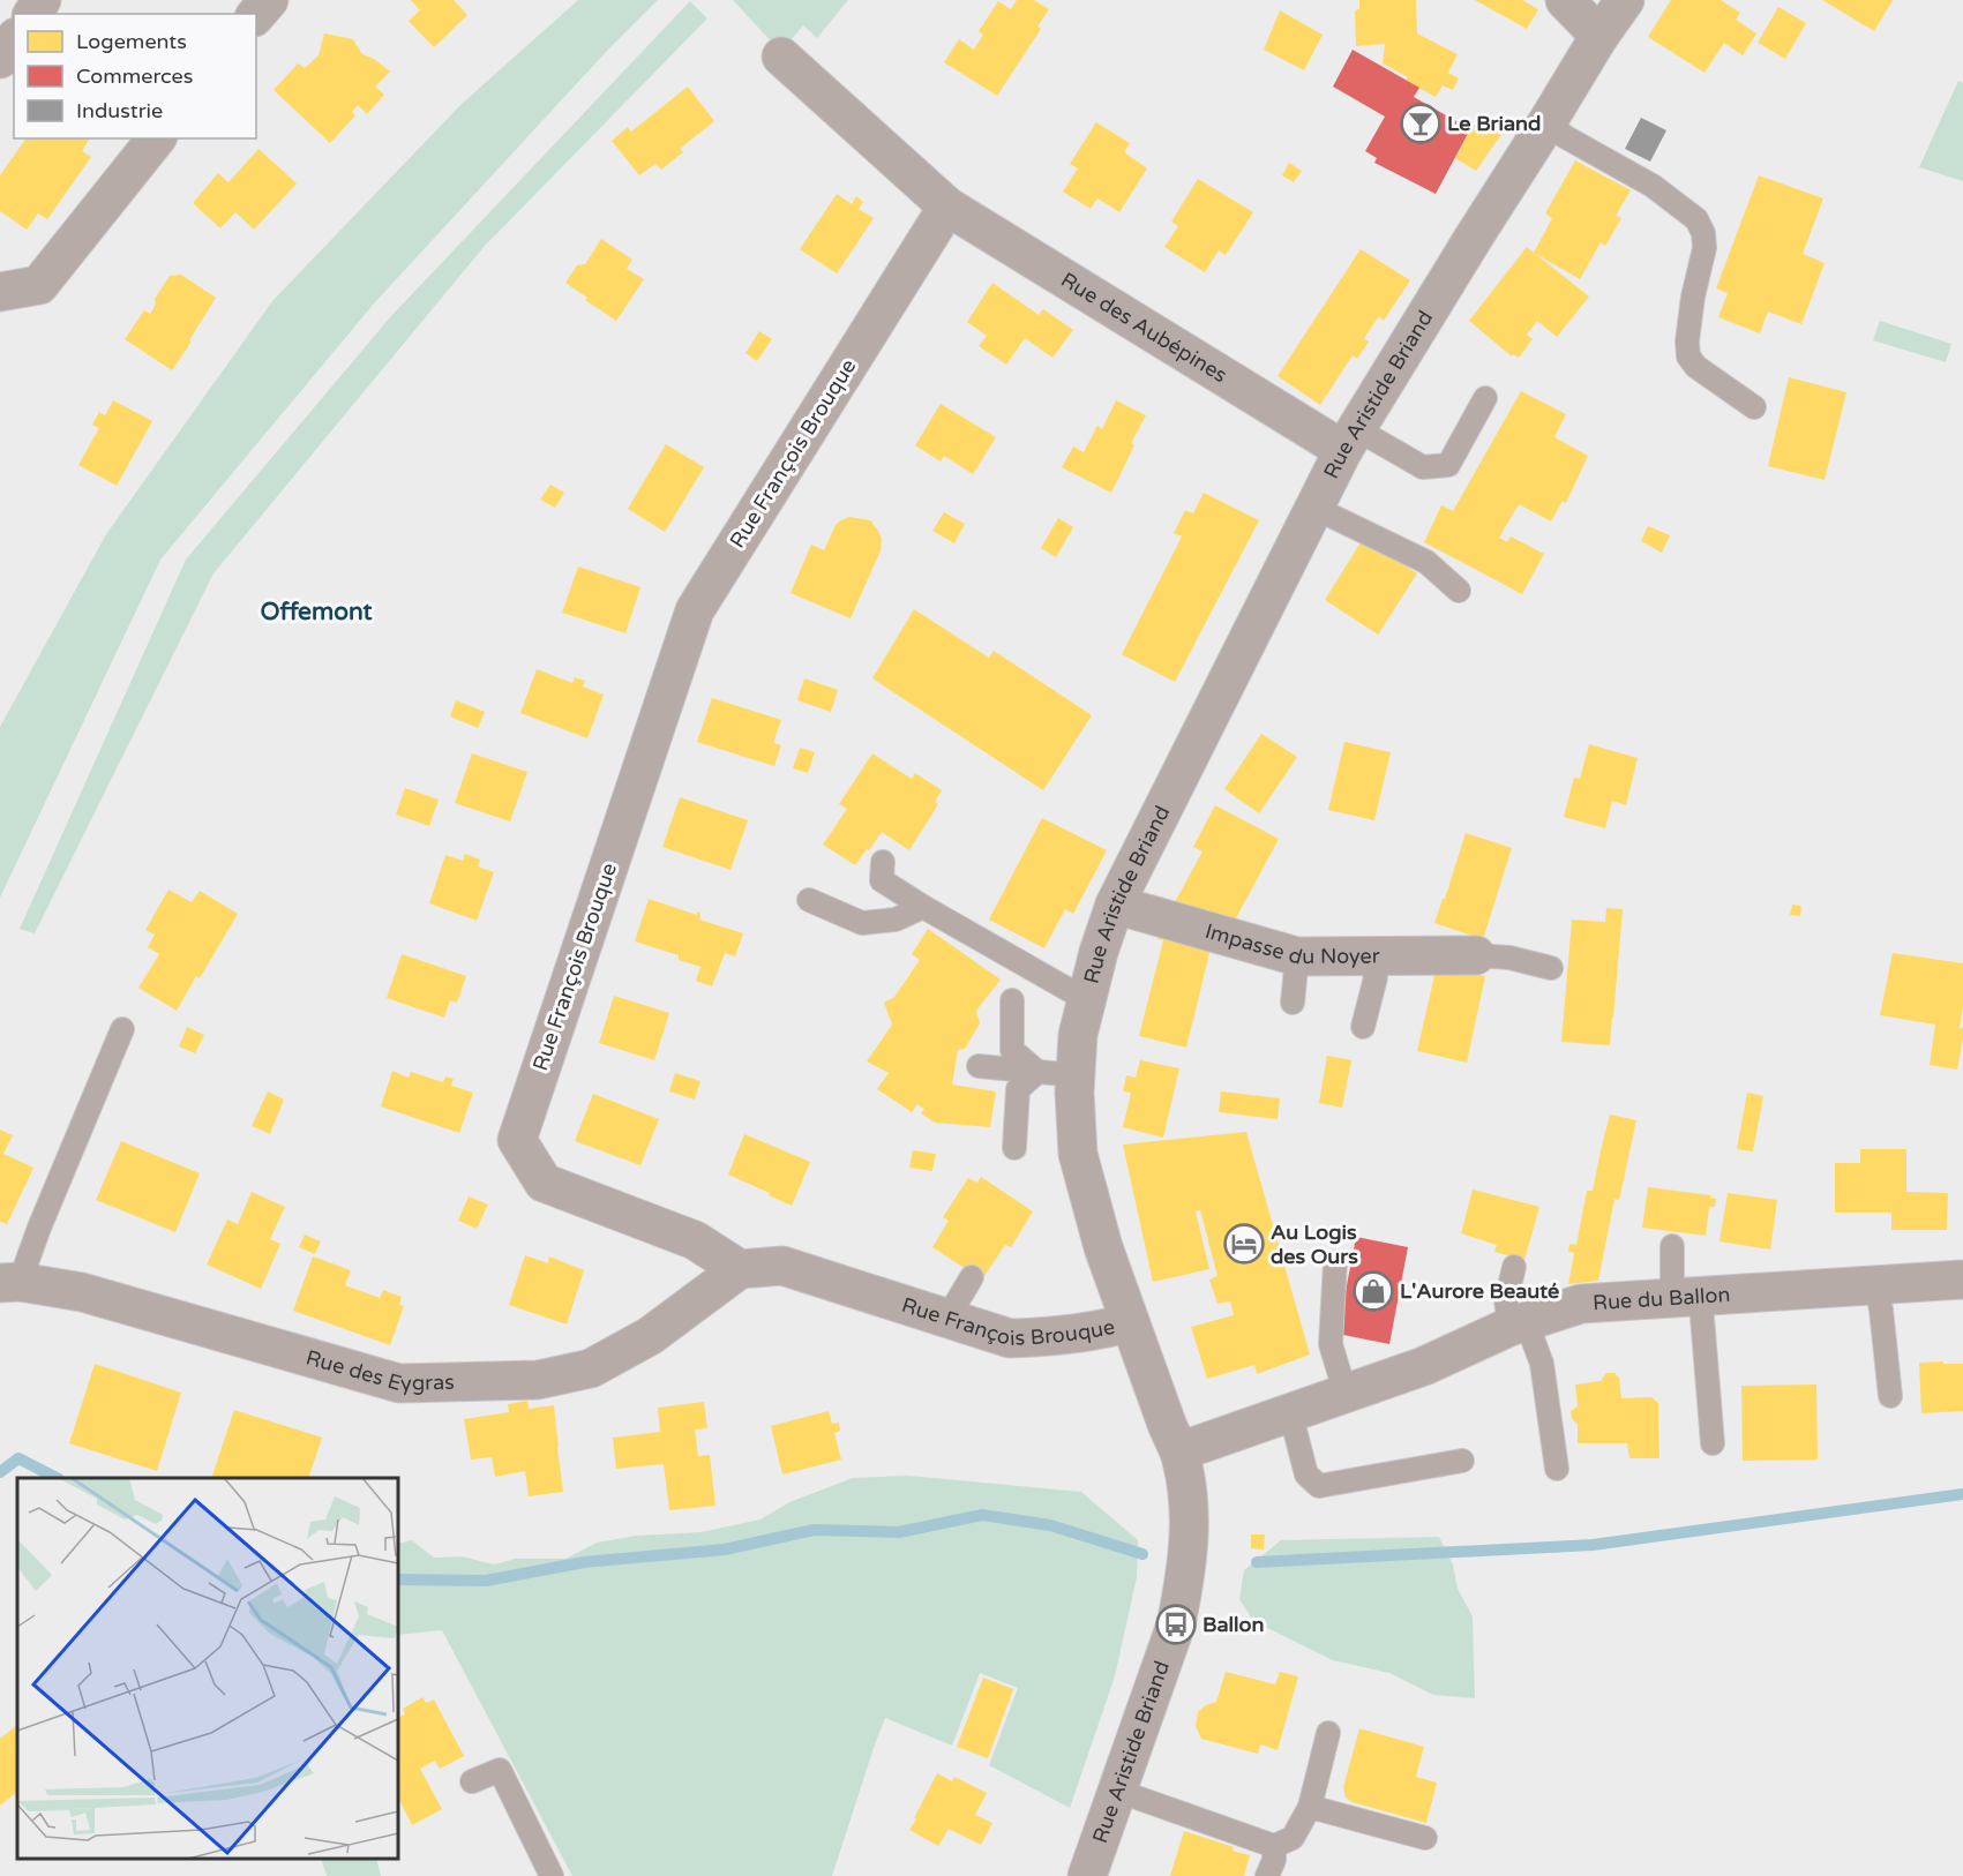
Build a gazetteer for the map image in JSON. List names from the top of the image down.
{
  "streets": {
    "street": [
      "Rue des Aubépines",
      "Rue Aristide Briand",
      "Rue François Brouque",
      "Impasse du Noyer",
      "Rue du Ballon",
      "Rue des Eygras"
    ]
  },
  "crossings": [
    ["Rue des Aubépines", "Rue Aristide Briand"],
    ["Rue des Aubépines", "Rue François Brouque"],
    ["Rue Aristide Briand", "Rue François Brouque"],
    ["Rue Aristide Briand", "Impasse du Noyer"],
    ["Rue Aristide Briand", "Rue du Ballon"],
    ["Rue François Brouque", "Rue des Eygras"]
  ],
  "districts": ["Offemont"],
  "places": {
    "bar": ["Le Briand"],
    "hotel": ["Au Logis des Ours"],
    "shop": ["L'Aurore Beauté"],
    "bus stop": ["Ballon"]
  },
  "legend": ["Logements", "Commerces", "Industrie"]
}
